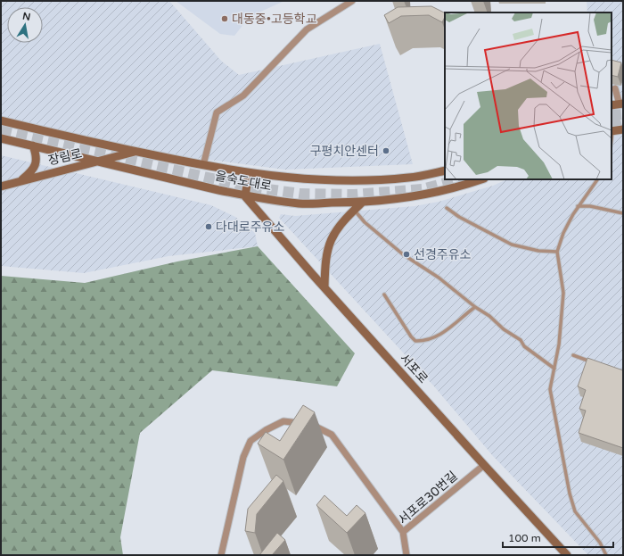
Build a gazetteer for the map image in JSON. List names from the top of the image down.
{
  "streets": {
    "main road": ["장림로", "을숙도대로", "서포로"],
    "street": ["서포로30번길"]
  },
  "crossings": [
    ["장림로", "을숙도대로"],
    ["을숙도대로", "서포로"],
    ["서포로", "서포로30번길"]
  ],
  "places": [
    "대동중•고등학교",
    "구평치안센터",
    "다대로주유소",
    "선경주유소"
  ],
  "scale_bar": "100 m",
  "north": "top"
}
